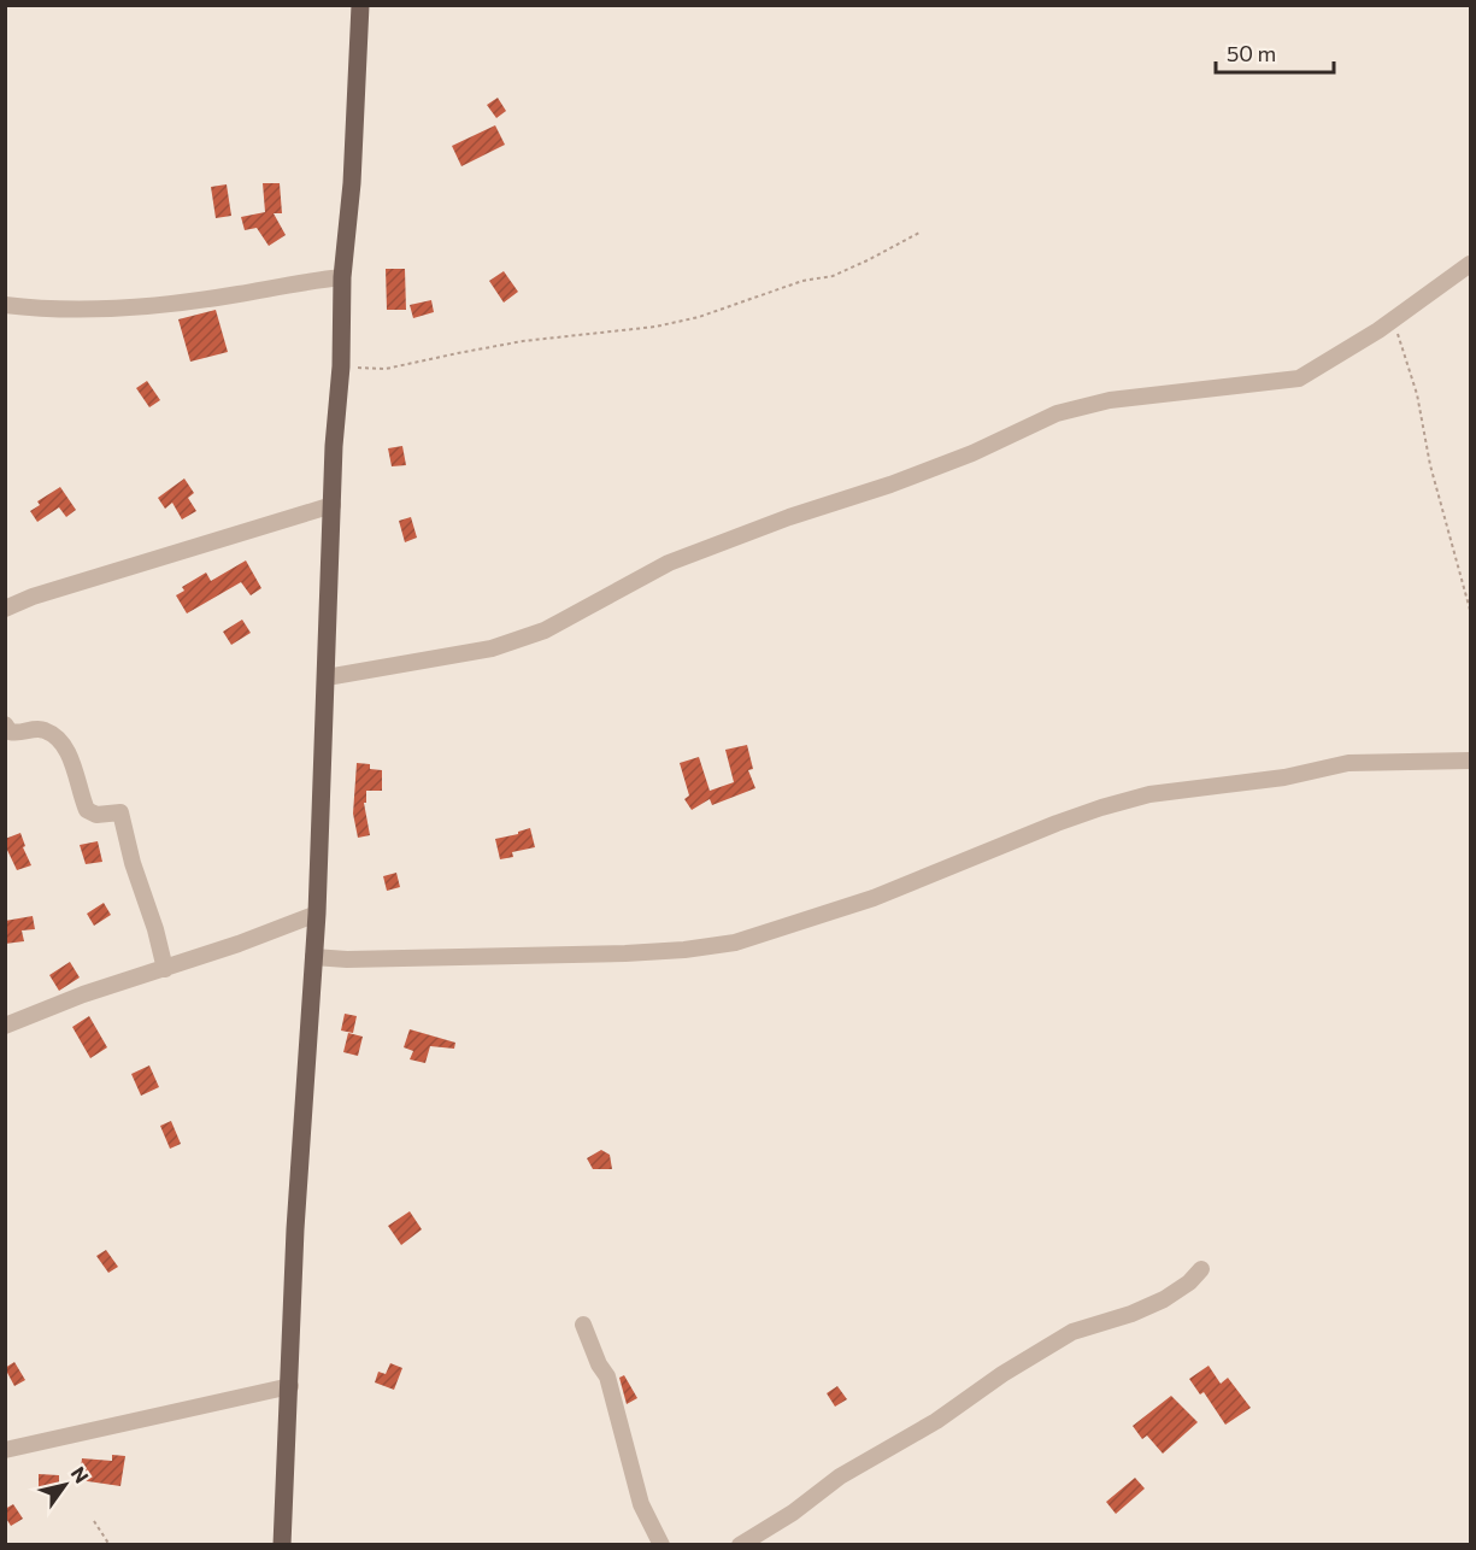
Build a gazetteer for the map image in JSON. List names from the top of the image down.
{
  "scale_bar": "50 m",
  "north": "top right"
}
